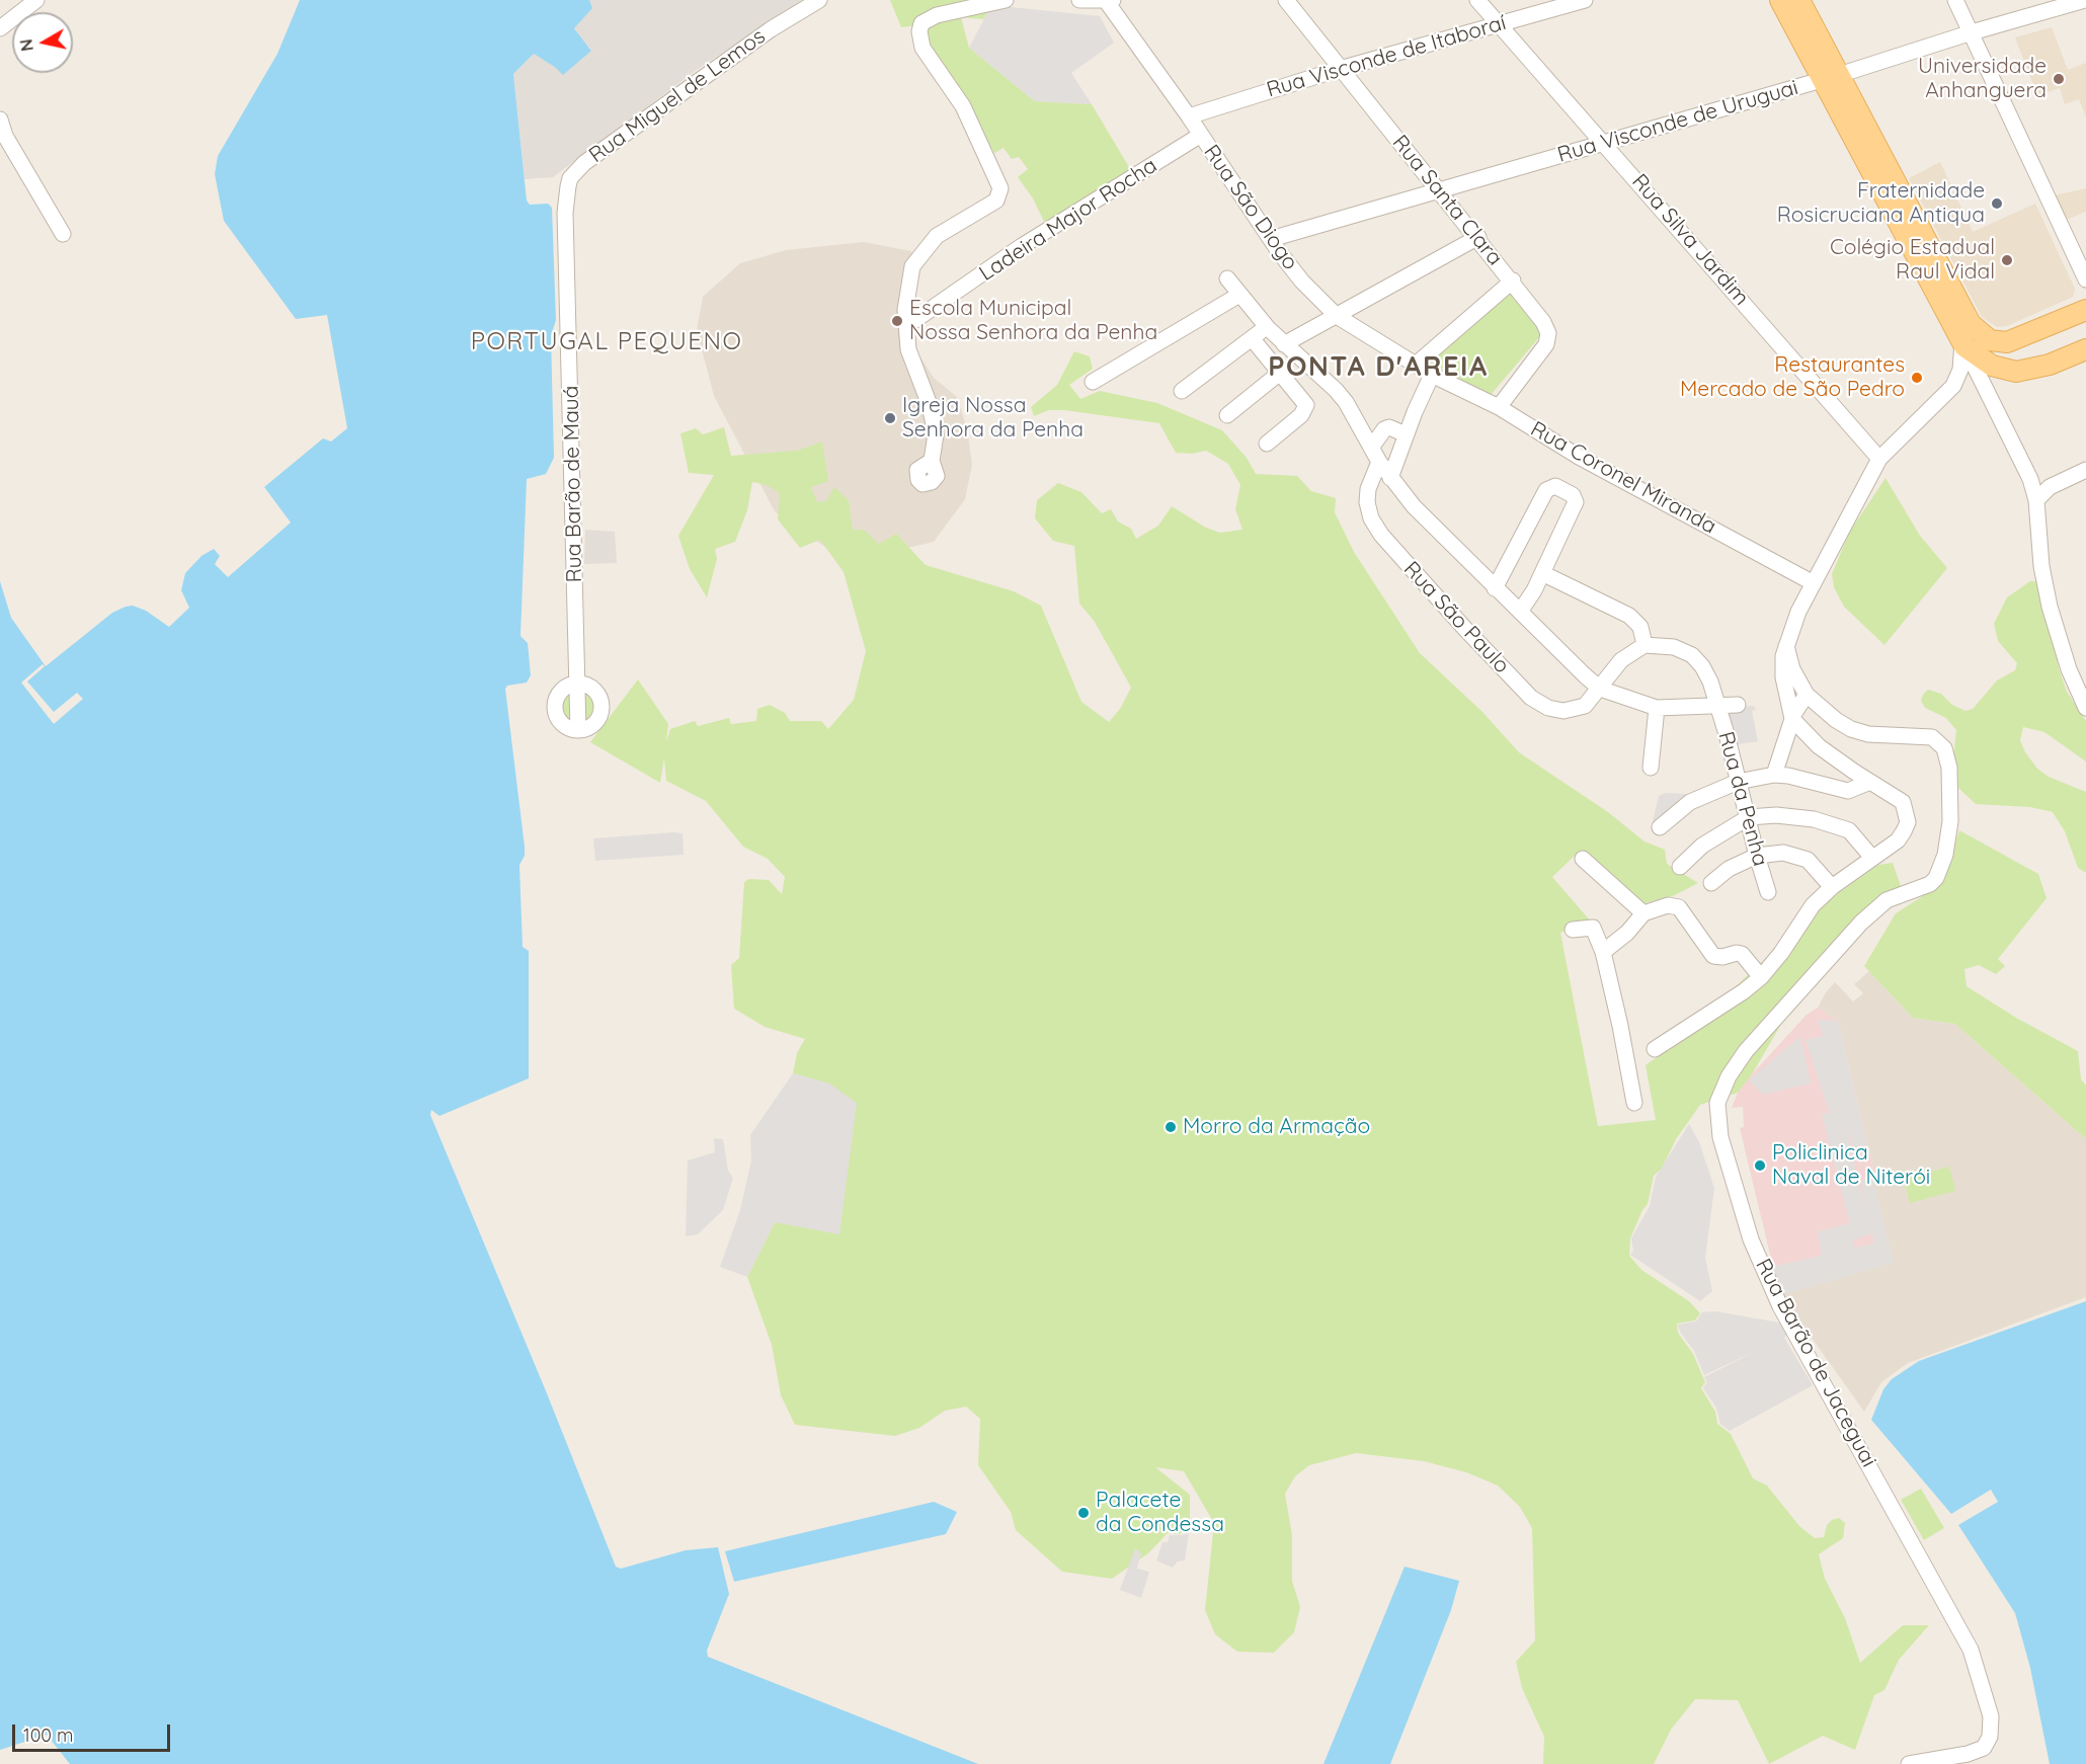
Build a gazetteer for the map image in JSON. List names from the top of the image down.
{
  "streets": {
    "street": [
      "Rua Visconde de Itaboraí",
      "Rua Miguel de Lemos",
      "Rua Visconde de Uruguai",
      "Rua Santa Clara",
      "Rua São Diogo",
      "Ladeira Major Rocha",
      "Rua Silva Jardim",
      "Rua Coronel Miranda",
      "Rua Barão de Mauá",
      "Rua São Paulo",
      "Rua da Penha",
      "Rua Barão de Jaceguai"
    ]
  },
  "crossings": [
    ["Rua Visconde de Itaboraí", "Rua Santa Clara"],
    ["Rua Visconde de Itaboraí", "Rua São Diogo"],
    ["Rua Visconde de Itaboraí", "Rua Silva Jardim"],
    ["Rua Miguel de Lemos", "Rua Barão de Mauá"],
    ["Rua Visconde de Uruguai", "Rua Santa Clara"],
    ["Rua Visconde de Uruguai", "Rua São Diogo"],
    ["Rua Visconde de Uruguai", "Rua Silva Jardim"],
    ["Rua Santa Clara", "Rua Coronel Miranda"],
    ["Rua São Diogo", "Ladeira Major Rocha"],
    ["Rua São Diogo", "Rua Coronel Miranda"]
  ],
  "districts": ["PORTUGAL PEQUENO", "PONTA D'AREIA"],
  "places": [
    "Universidade Anhanguera",
    "Fraternidade Rosicruciana Antiqua",
    "Colégio Estadual Raul Vidal",
    "Escola Municipal Nossa Senhora da Penha",
    "Restaurantes Mercado de São Pedro",
    "Igreja Nossa Senhora da Penha",
    "Morro da Armação",
    "Policlinica Naval de Niterói",
    "Palacete da Condessa"
  ],
  "scale_bar": "100 m",
  "north": "left"
}
